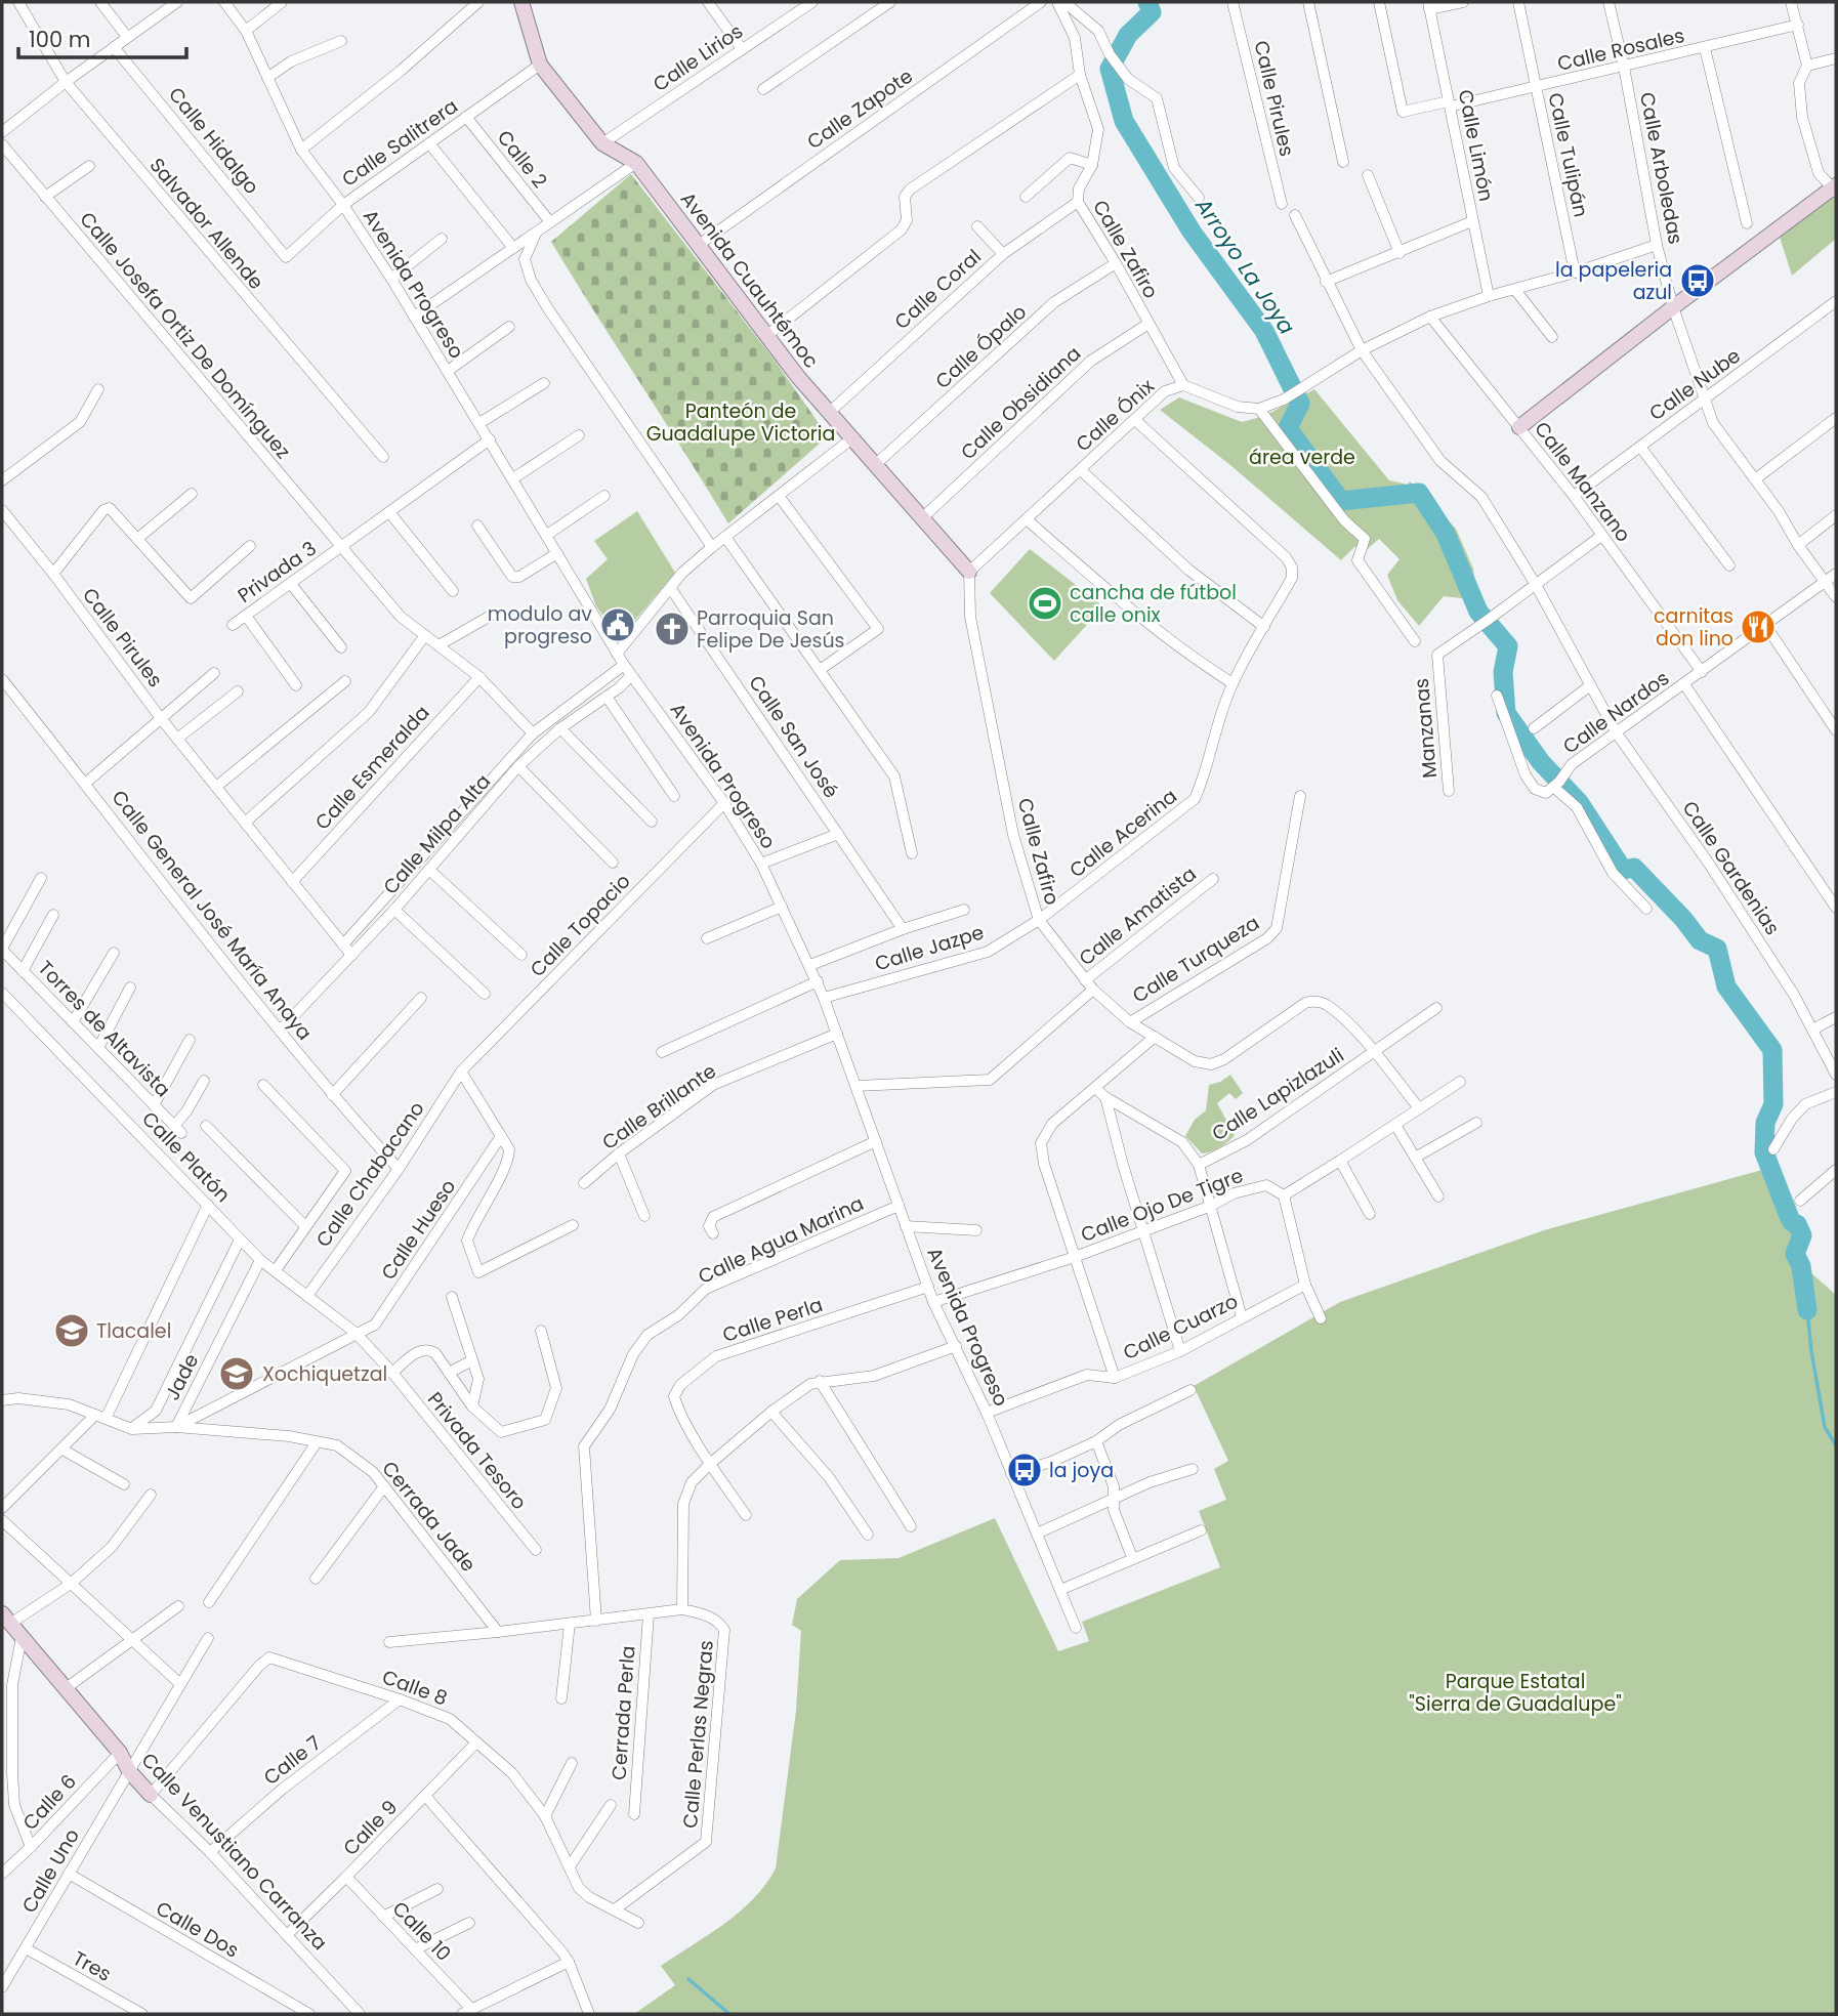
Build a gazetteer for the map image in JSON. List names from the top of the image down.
{
  "streets": {
    "main road": ["Avenida Cuauhtémoc", "Calle Venustiano Carranza"],
    "street": [
      "Calle Rosales",
      "Calle Lirios",
      "Calle Pirules",
      "Calle Zapote",
      "Calle Hidalgo",
      "Calle Salitrera",
      "Calle Limón",
      "Calle Tulipán",
      "Calle 2",
      "Calle Arboledas",
      "Salvador Allende",
      "Calle Zafiro",
      "Avenida Progreso",
      "Calle Coral",
      "Calle Josefa Ortiz De Domínguez",
      "Calle Ópalo",
      "Calle Nube",
      "Calle Obsidiana",
      "Calle Ónix",
      "Calle Manzano",
      "Privada 3",
      "Calle Nardos",
      "Manzanas",
      "Calle San José",
      "Calle Esmeralda",
      "Calle Acerina",
      "Calle Milpa Alta",
      "Calle Gardenias",
      "Calle General José María Anaya",
      "Calle Amatista",
      "Calle Topacio",
      "Calle Jazpe",
      "Calle Turqueza",
      "Torres de Altavista",
      "Calle Lapizlazuli",
      "Calle Brillante",
      "Calle Platón",
      "Calle Chabacano",
      "Calle Ojo De Tigre",
      "Calle Hueso",
      "Calle Agua Marina",
      "Calle Perla",
      "Calle Cuarzo",
      "Jade",
      "Privada Tesoro",
      "Cerrada Jade",
      "Calle 8",
      "Cerrada Perla",
      "Calle Perlas Negras",
      "Calle 7",
      "Calle 6",
      "Calle 9",
      "Calle Uno",
      "Calle Dos",
      "Calle 10",
      "Tres"
    ]
  },
  "crossings": [
    ["Calle Rosales", "Calle Limón"],
    ["Calle Rosales", "Calle Tulipán"],
    ["Calle Rosales", "Calle Arboledas"],
    ["Calle Lirios", "Avenida Cuauhtémoc"],
    ["Calle Pirules", "Calle Esmeralda"],
    ["Calle Pirules", "Calle Milpa Alta"],
    ["Calle Zapote", "Avenida Cuauhtémoc"],
    ["Calle Hidalgo", "Calle Salitrera"],
    ["Calle Salitrera", "Calle 2"],
    ["Calle Salitrera", "Avenida Cuauhtémoc"],
    ["Calle Salitrera", "Avenida Progreso"],
    ["Calle Arboledas", "Calle Nube"],
    ["Calle Arboledas", "Calle Nardos"],
    ["Calle Zafiro", "Avenida Cuauhtémoc"],
    ["Calle Zafiro", "Calle Coral"],
    ["Calle Zafiro", "Calle Ópalo"],
    ["Calle Zafiro", "Calle Obsidiana"],
    ["Calle Zafiro", "Calle Ónix"],
    ["Calle Zafiro", "Calle Acerina"],
    ["Calle Zafiro", "Calle Amatista"],
    ["Calle Zafiro", "Calle Jazpe"],
    ["Calle Zafiro", "Calle Turqueza"],
    ["Calle Zafiro", "Calle Lapizlazuli"],
    ["Avenida Cuauhtémoc", "Calle Coral"],
    ["Avenida Cuauhtémoc", "Calle Ópalo"],
    ["Avenida Cuauhtémoc", "Calle Obsidiana"],
    ["Avenida Cuauhtémoc", "Calle Ónix"],
    ["Avenida Progreso", "Calle Milpa Alta"],
    ["Avenida Progreso", "Calle Topacio"],
    ["Avenida Progreso", "Calle Jazpe"],
    ["Avenida Progreso", "Calle Brillante"],
    ["Avenida Progreso", "Calle Ojo De Tigre"],
    ["Avenida Progreso", "Calle Agua Marina"],
    ["Avenida Progreso", "Calle Perla"],
    ["Avenida Progreso", "Calle Cuarzo"],
    ["Calle Josefa Ortiz De Domínguez", "Privada 3"],
    ["Calle Josefa Ortiz De Domínguez", "Calle Esmeralda"],
    ["Calle Josefa Ortiz De Domínguez", "Calle Milpa Alta"],
    ["Calle Nube", "Calle Manzano"],
    ["Calle Manzano", "Calle Nardos"],
    ["Calle Nardos", "Calle Gardenias"],
    ["Manzanas", "Calle Gardenias"],
    ["Calle Acerina", "Calle Jazpe"],
    ["Calle Milpa Alta", "Calle General José María Anaya"],
    ["Calle General José María Anaya", "Calle Chabacano"],
    ["Calle Topacio", "Calle Chabacano"],
    ["Calle Platón", "Calle Chabacano"],
    ["Calle Platón", "Calle Hueso"],
    ["Calle Platón", "Jade"],
    ["Calle Platón", "Privada Tesoro"],
    ["Calle Hueso", "Jade"],
    ["Calle Hueso", "Privada Tesoro"],
    ["Calle Hueso", "Cerrada Jade"],
    ["Jade", "Cerrada Jade"],
    ["Calle 8", "Calle Perlas Negras"],
    ["Calle 8", "Calle 7"],
    ["Calle 8", "Calle 9"],
    ["Calle 8", "Calle Venustiano Carranza"],
    ["Calle 7", "Calle Venustiano Carranza"],
    ["Calle 6", "Calle Venustiano Carranza"],
    ["Calle 9", "Calle Venustiano Carranza"],
    ["Calle 9", "Calle 10"],
    ["Calle Venustiano Carranza", "Calle Uno"],
    ["Calle Uno", "Calle Dos"],
    ["Calle Uno", "Tres"]
  ],
  "water": ["Arroyo La Joya"],
  "parks": ["Panteón de Guadalupe Victoria", "área verde", "Parque Estatal \"Sierra de Guadalupe\""],
  "places": {
    "bus stop": ["la papeleria azul", "la joya"],
    "sports": ["cancha de fútbol calle onix"],
    "public building": ["modulo av progreso"],
    "restaurant": ["carnitas don lino"],
    "church": ["Parroquia San Felipe De Jesús"],
    "school or university": ["Tlacalel", "Xochiquetzal"]
  },
  "scale_bar": "100 m"
}
